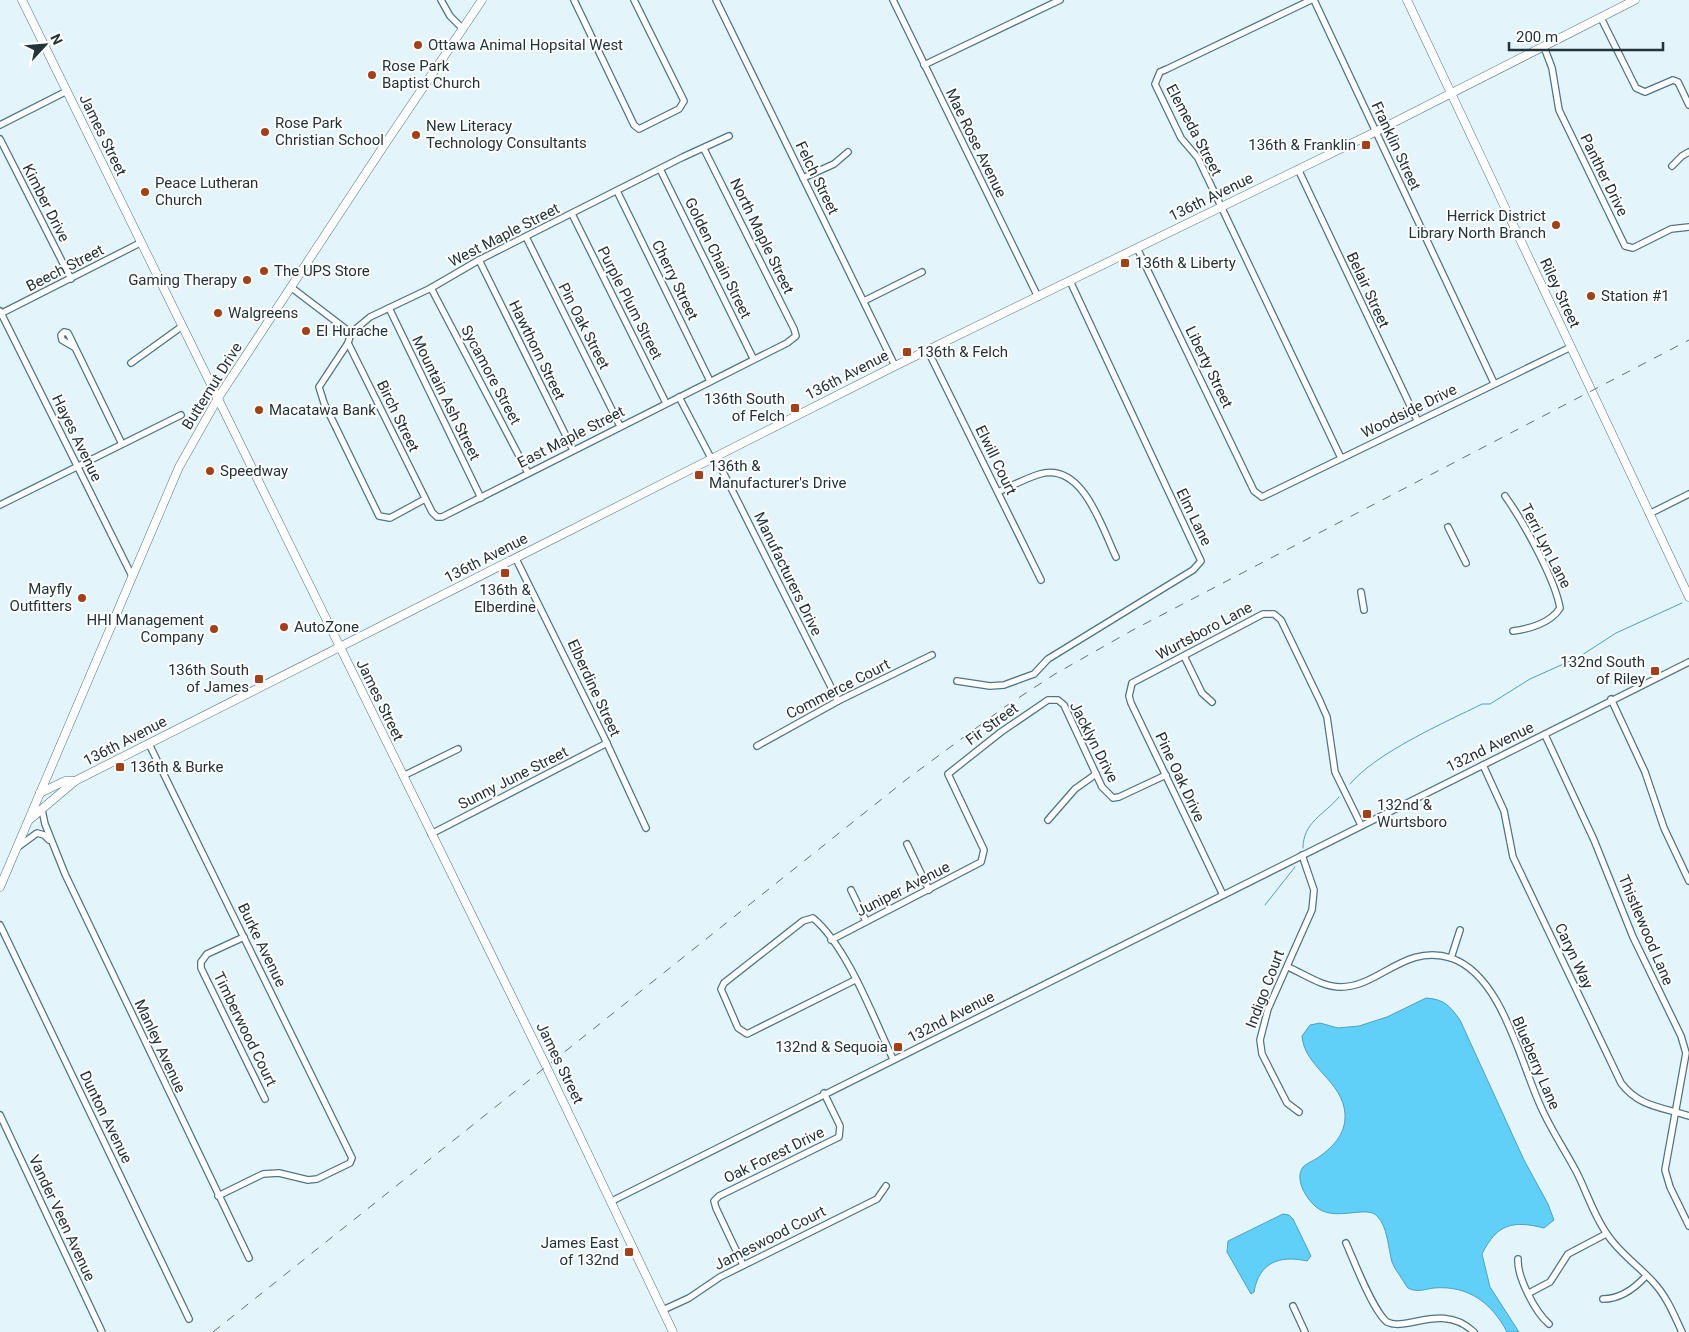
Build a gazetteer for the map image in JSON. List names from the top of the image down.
{
  "streets": {
    "street": [
      "Elemeda Street",
      "James Street",
      "Mae Rose Avenue",
      "Franklin Street",
      "Panther Drive",
      "Felch Street",
      "136th Avenue",
      "Kimber Drive",
      "West Maple Street",
      "North Maple Street",
      "Golden Chain Street",
      "Beech Street",
      "Cherry Street",
      "Belair Street",
      "Riley Street",
      "Purple Plum Street",
      "Pin Oak Street",
      "Hawthorn Street",
      "Liberty Street",
      "Sycamore Street",
      "Butternut Drive",
      "Mountain Ash Street",
      "Woodside Drive",
      "Birch Street",
      "East Maple Street",
      "Hayes Avenue",
      "Elwill Court",
      "Elm Lane",
      "Terri Lyn Lane",
      "Manufacturers Drive",
      "Wurtsboro Lane",
      "Elberdine Street",
      "Commerce Court",
      "Fir Street",
      "Jacklyn Drive",
      "132nd Avenue",
      "Pine Oak Drive",
      "Sunny June Street",
      "Juniper Avenue",
      "Thistlewood Lane",
      "Burke Avenue",
      "Caryn Way",
      "Indigo Court",
      "Timberwood Court",
      "Manley Avenue",
      "Blueberry Lane",
      "Dunton Avenue",
      "Oak Forest Drive",
      "Vander Veen Avenue",
      "Jameswood Court"
    ]
  },
  "crossings": [
    ["Elemeda Street", "Franklin Street"],
    ["Elemeda Street", "136th Avenue"],
    ["Elemeda Street", "Woodside Drive"],
    ["James Street", "136th Avenue"],
    ["James Street", "Beech Street"],
    ["James Street", "Butternut Drive"],
    ["James Street", "132nd Avenue"],
    ["James Street", "Sunny June Street"],
    ["James Street", "Jameswood Court"],
    ["Mae Rose Avenue", "136th Avenue"],
    ["Franklin Street", "136th Avenue"],
    ["Franklin Street", "Woodside Drive"],
    ["Panther Drive", "136th Avenue"],
    ["Felch Street", "136th Avenue"],
    ["136th Avenue", "Belair Street"],
    ["136th Avenue", "Riley Street"],
    ["136th Avenue", "Liberty Street"],
    ["136th Avenue", "Butternut Drive"],
    ["136th Avenue", "Elwill Court"],
    ["136th Avenue", "Elm Lane"],
    ["136th Avenue", "Manufacturers Drive"],
    ["136th Avenue", "Elberdine Street"],
    ["136th Avenue", "Burke Avenue"],
    ["136th Avenue", "Manley Avenue"],
    ["Kimber Drive", "Beech Street"],
    ["West Maple Street", "North Maple Street"],
    ["West Maple Street", "Golden Chain Street"],
    ["West Maple Street", "Cherry Street"],
    ["West Maple Street", "Purple Plum Street"],
    ["West Maple Street", "Pin Oak Street"],
    ["West Maple Street", "Hawthorn Street"],
    ["West Maple Street", "Sycamore Street"],
    ["West Maple Street", "Mountain Ash Street"],
    ["North Maple Street", "East Maple Street"],
    ["Golden Chain Street", "East Maple Street"],
    ["Beech Street", "Hayes Avenue"],
    ["Cherry Street", "East Maple Street"],
    ["Belair Street", "Woodside Drive"],
    ["Riley Street", "Woodside Drive"],
    ["Purple Plum Street", "East Maple Street"],
    ["Pin Oak Street", "East Maple Street"],
    ["Hawthorn Street", "East Maple Street"],
    ["Liberty Street", "Woodside Drive"],
    ["Sycamore Street", "East Maple Street"],
    ["Butternut Drive", "Hayes Avenue"],
    ["Mountain Ash Street", "East Maple Street"],
    ["Birch Street", "East Maple Street"],
    ["East Maple Street", "Manufacturers Drive"],
    ["Manufacturers Drive", "Commerce Court"],
    ["Wurtsboro Lane", "132nd Avenue"],
    ["Wurtsboro Lane", "Pine Oak Drive"],
    ["Elberdine Street", "Sunny June Street"],
    ["Fir Street", "Jacklyn Drive"],
    ["Fir Street", "Juniper Avenue"],
    ["Jacklyn Drive", "Pine Oak Drive"],
    ["132nd Avenue", "Pine Oak Drive"],
    ["132nd Avenue", "Thistlewood Lane"],
    ["132nd Avenue", "Caryn Way"],
    ["132nd Avenue", "Indigo Court"],
    ["132nd Avenue", "Oak Forest Drive"],
    ["Thistlewood Lane", "Caryn Way"],
    ["Burke Avenue", "Timberwood Court"],
    ["Burke Avenue", "Manley Avenue"],
    ["Indigo Court", "Blueberry Lane"],
    ["Oak Forest Drive", "Jameswood Court"]
  ],
  "places": {
    "other": [
      "Ottawa Animal Hopsital West",
      "Rose Park Baptist Church",
      "Rose Park Christian School",
      "New Literacy Technology Consultants",
      "Peace Lutheran Church",
      "Herrick District Library North Branch",
      "The UPS Store",
      "Gaming Therapy",
      "Station #1",
      "Walgreens",
      "El Hurache",
      "Macatawa Bank",
      "Speedway",
      "Mayfly Outfitters",
      "AutoZone",
      "HHI Management Company"
    ],
    "transit": [
      "136th & Franklin",
      "136th & Liberty",
      "136th & Felch",
      "136th South of Felch",
      "136th & Manufacturer's Drive",
      "136th & Elberdine",
      "132nd South of Riley",
      "136th South of James",
      "136th & Burke",
      "132nd & Wurtsboro",
      "132nd & Sequoia",
      "James East of 132nd"
    ]
  },
  "scale_bar": "200 m",
  "north": "top right"
}
